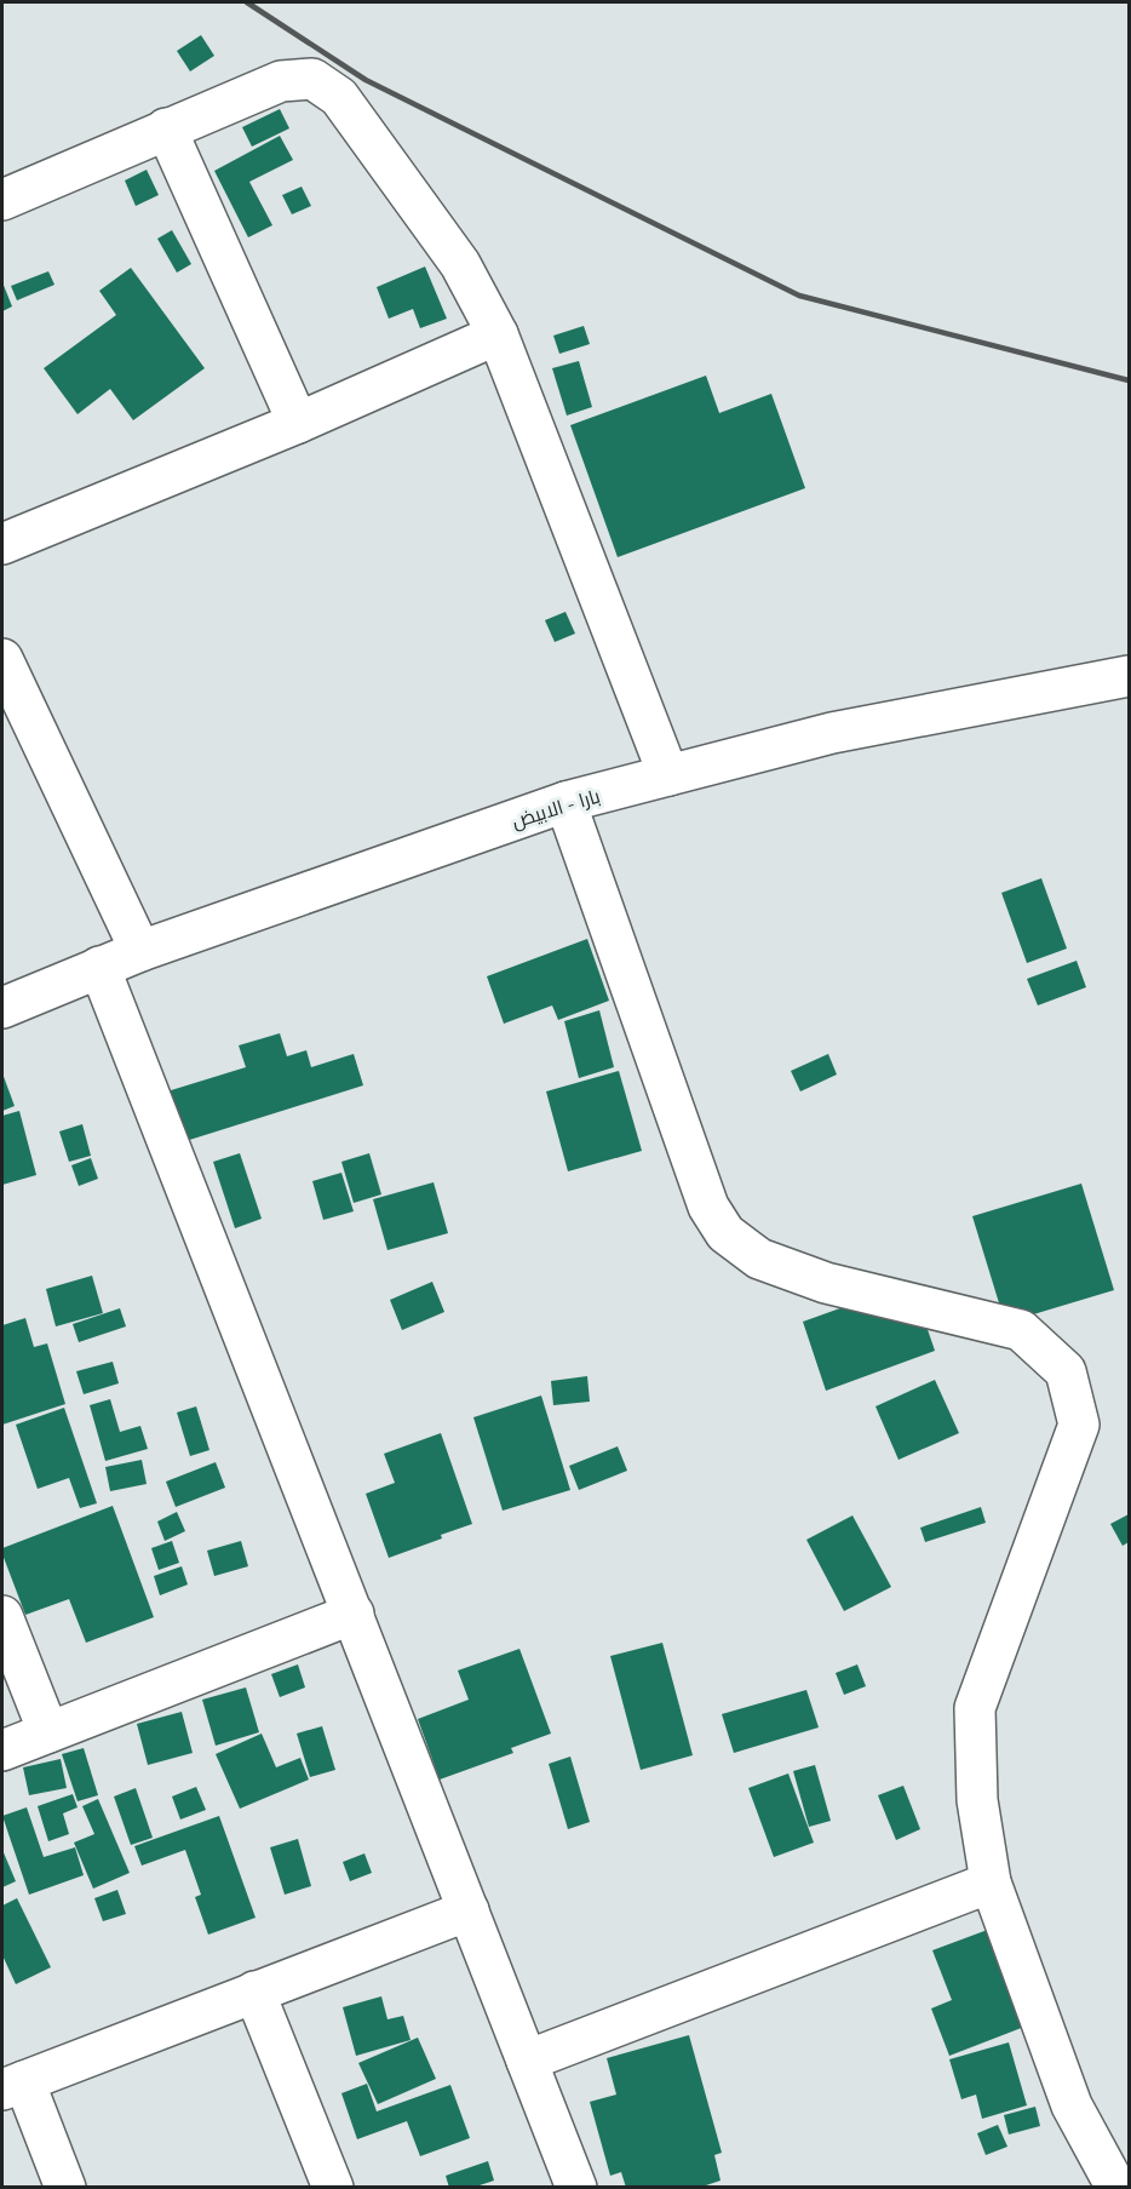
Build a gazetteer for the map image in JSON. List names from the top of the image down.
{
  "streets": {
    "street": ["بارا - الابيض"]
  }
}
